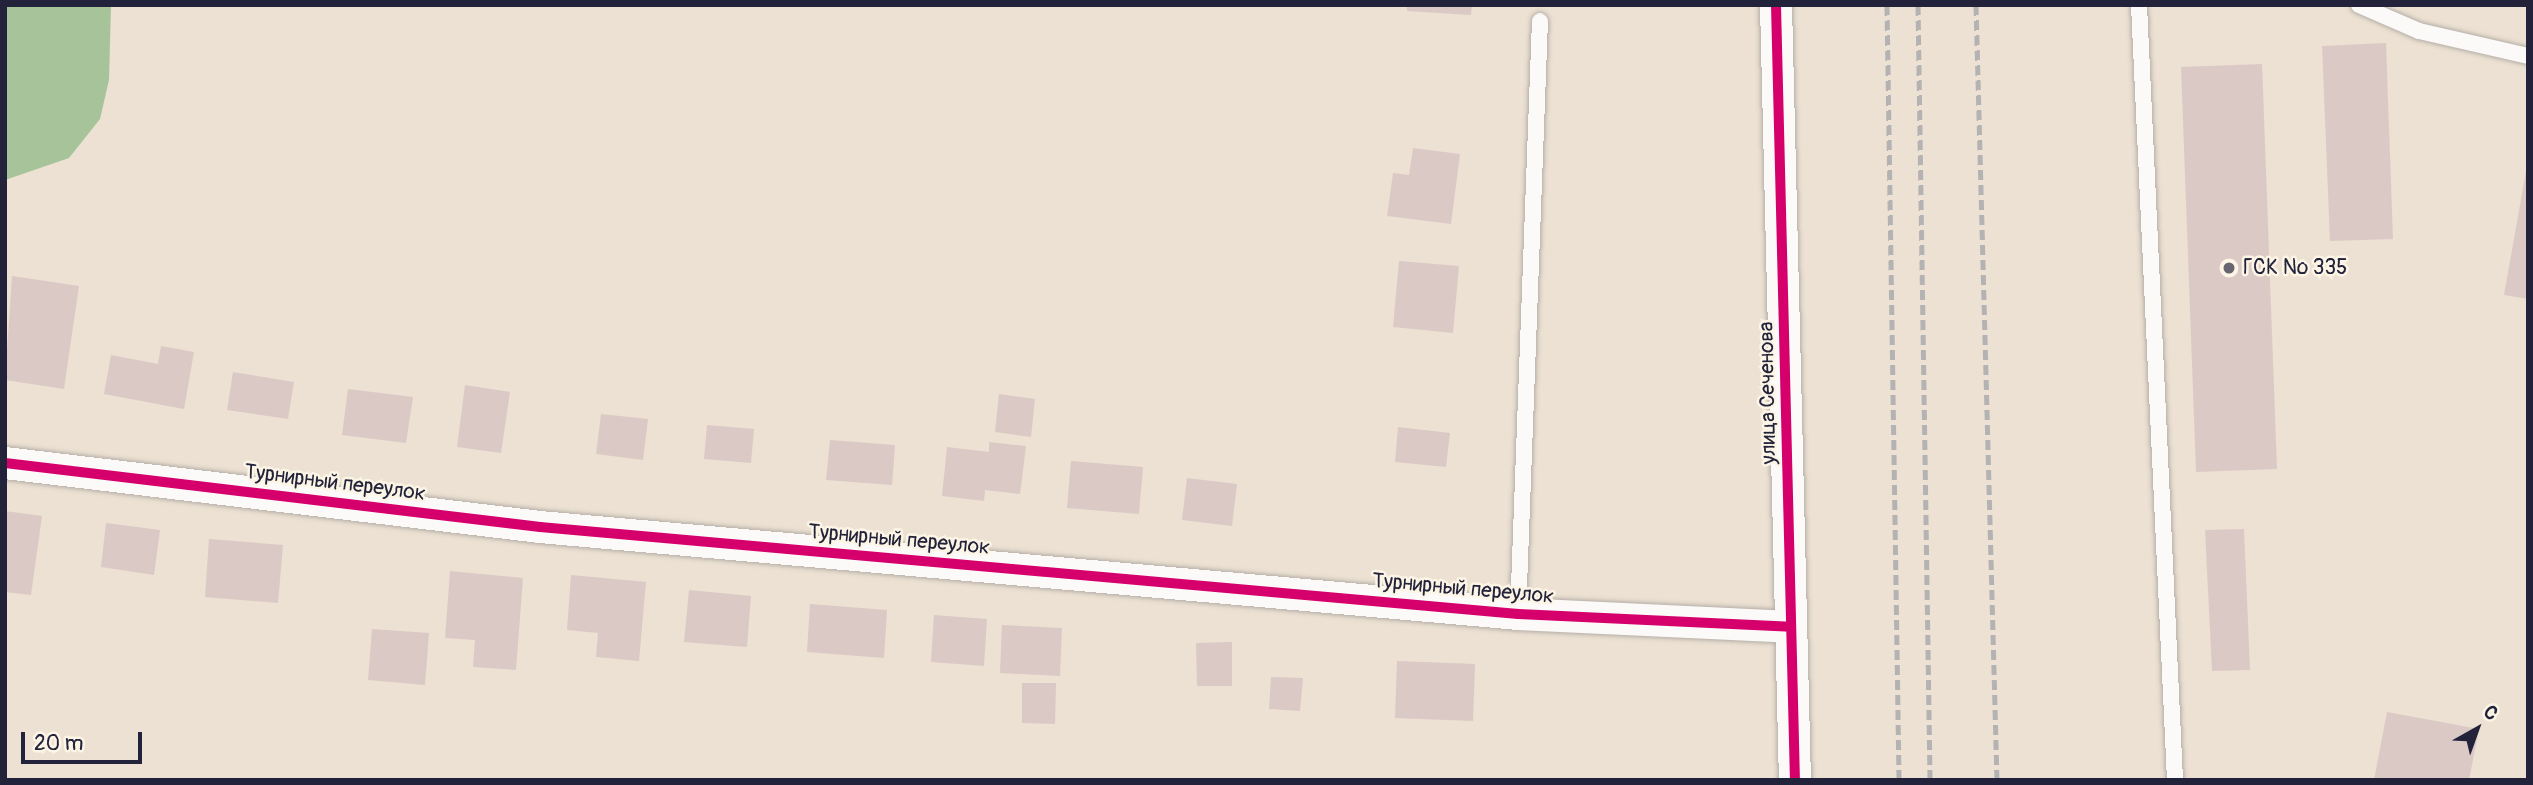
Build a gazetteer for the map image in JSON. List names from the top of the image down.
{
  "streets": {
    "street": ["улица Сеченова", "Турнирный переулок"]
  },
  "crossings": [
    ["улица Сеченова", "Турнирный переулок"]
  ],
  "places": ["ГСК № 335"],
  "scale_bar": "20 m",
  "north": "top right"
}
